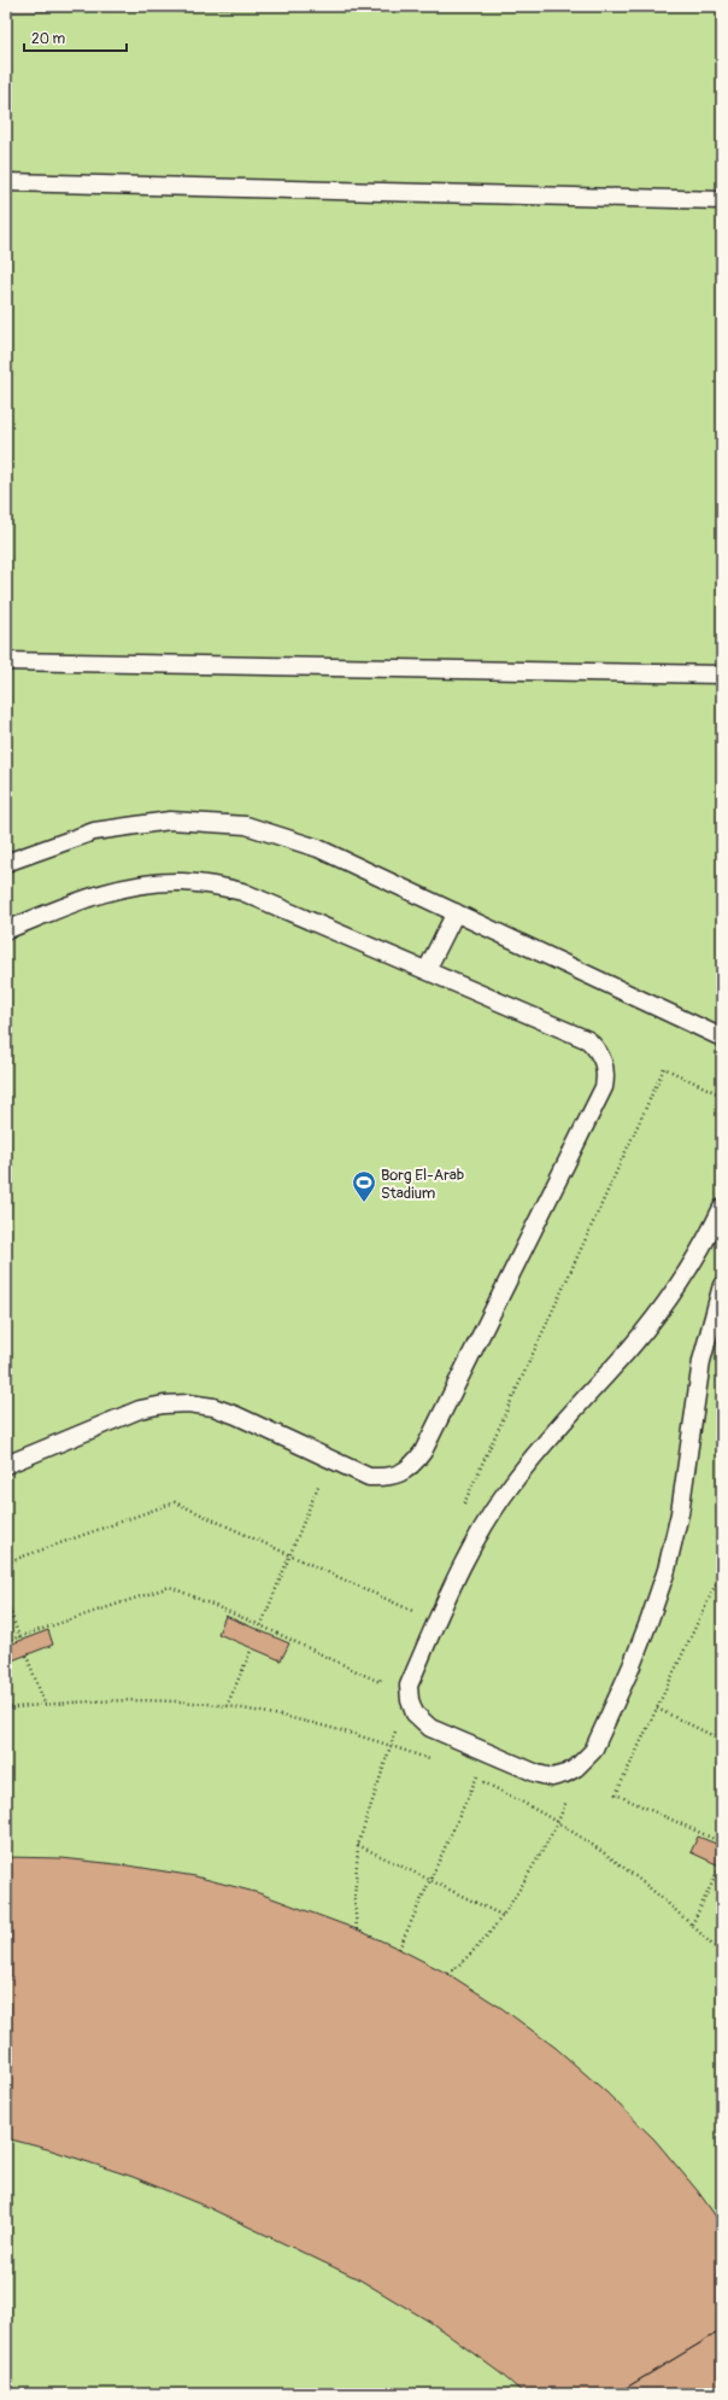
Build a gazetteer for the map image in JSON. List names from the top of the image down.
{
  "places": {
    "sports": ["Borg El-Arab Stadium"]
  },
  "scale_bar": "20 m"
}
